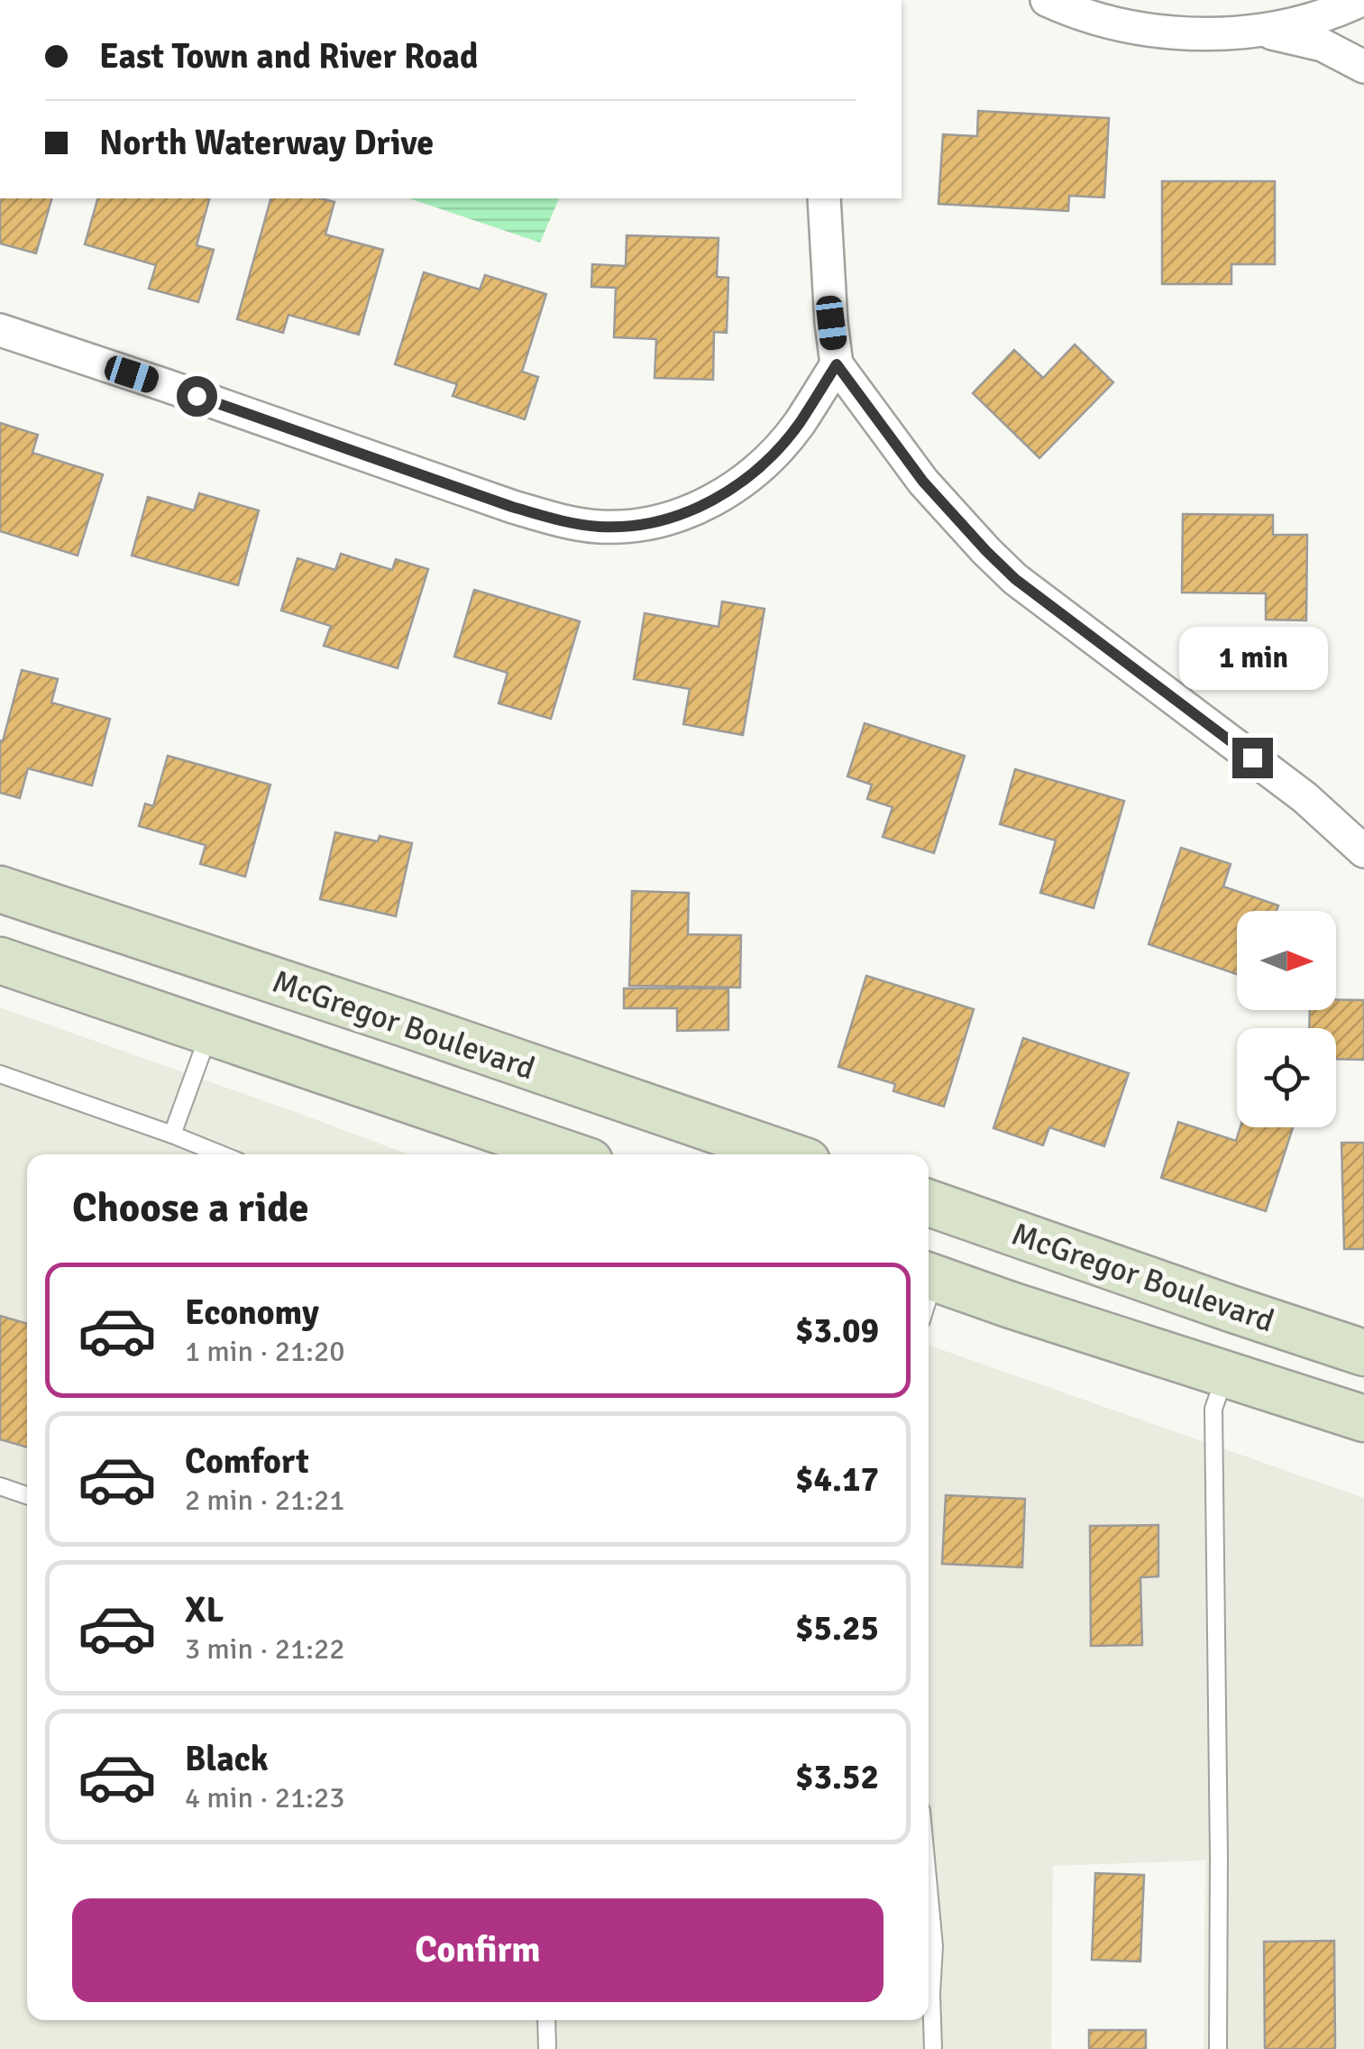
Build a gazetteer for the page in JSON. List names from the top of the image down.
{
  "streets": {
    "main road": ["McGregor Boulevard"]
  },
  "north": "right",
  "page": {
    "banner": ["East Town and River Road", "North Waterway Drive"],
    "bubble": "1 min",
    "heading": "Choose a ride",
    "list": [
      {
        "name": "Economy",
        "note": "1 min · 21:20",
        "value": "$3.09"
      },
      {
        "name": "Comfort",
        "note": "2 min · 21:21",
        "value": "$4.17"
      },
      {
        "name": "XL",
        "note": "3 min · 21:22",
        "value": "$5.25"
      },
      {
        "name": "Black",
        "note": "4 min · 21:23",
        "value": "$3.52"
      }
    ],
    "buttons": "Confirm"
  }
}
